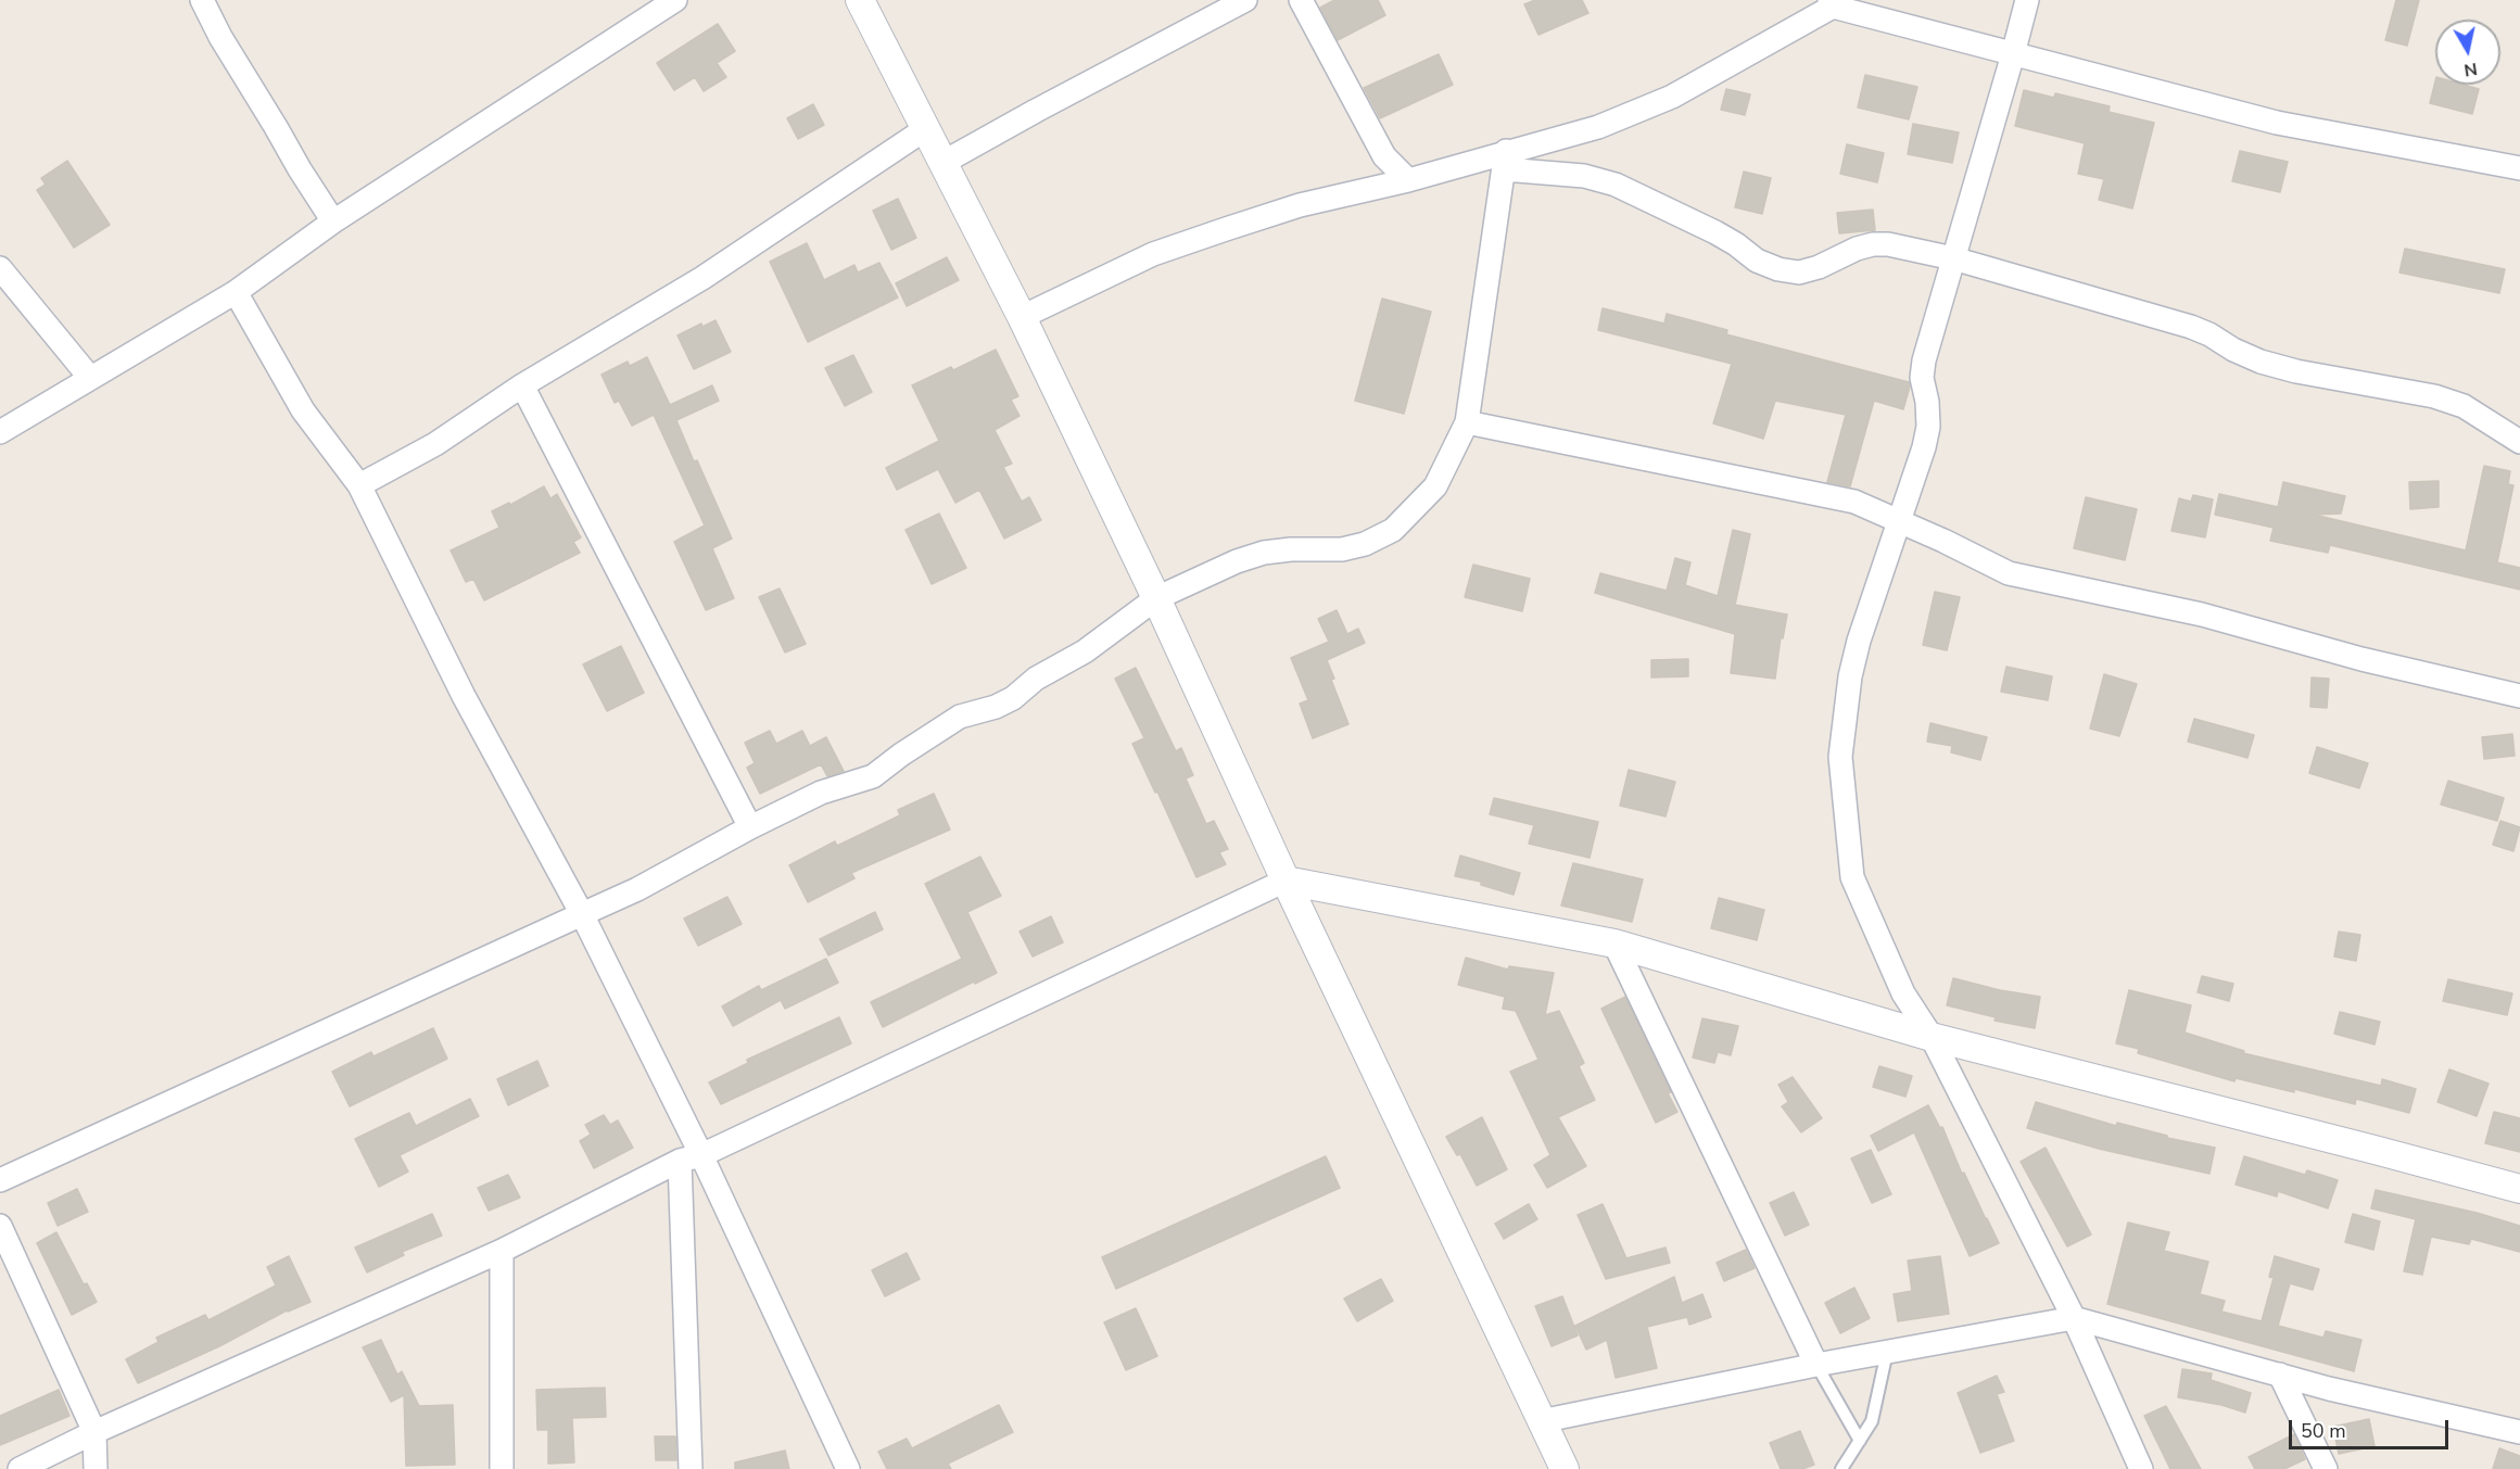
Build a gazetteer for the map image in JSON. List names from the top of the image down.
{
  "scale_bar": "50 m",
  "north": "bottom"
}
